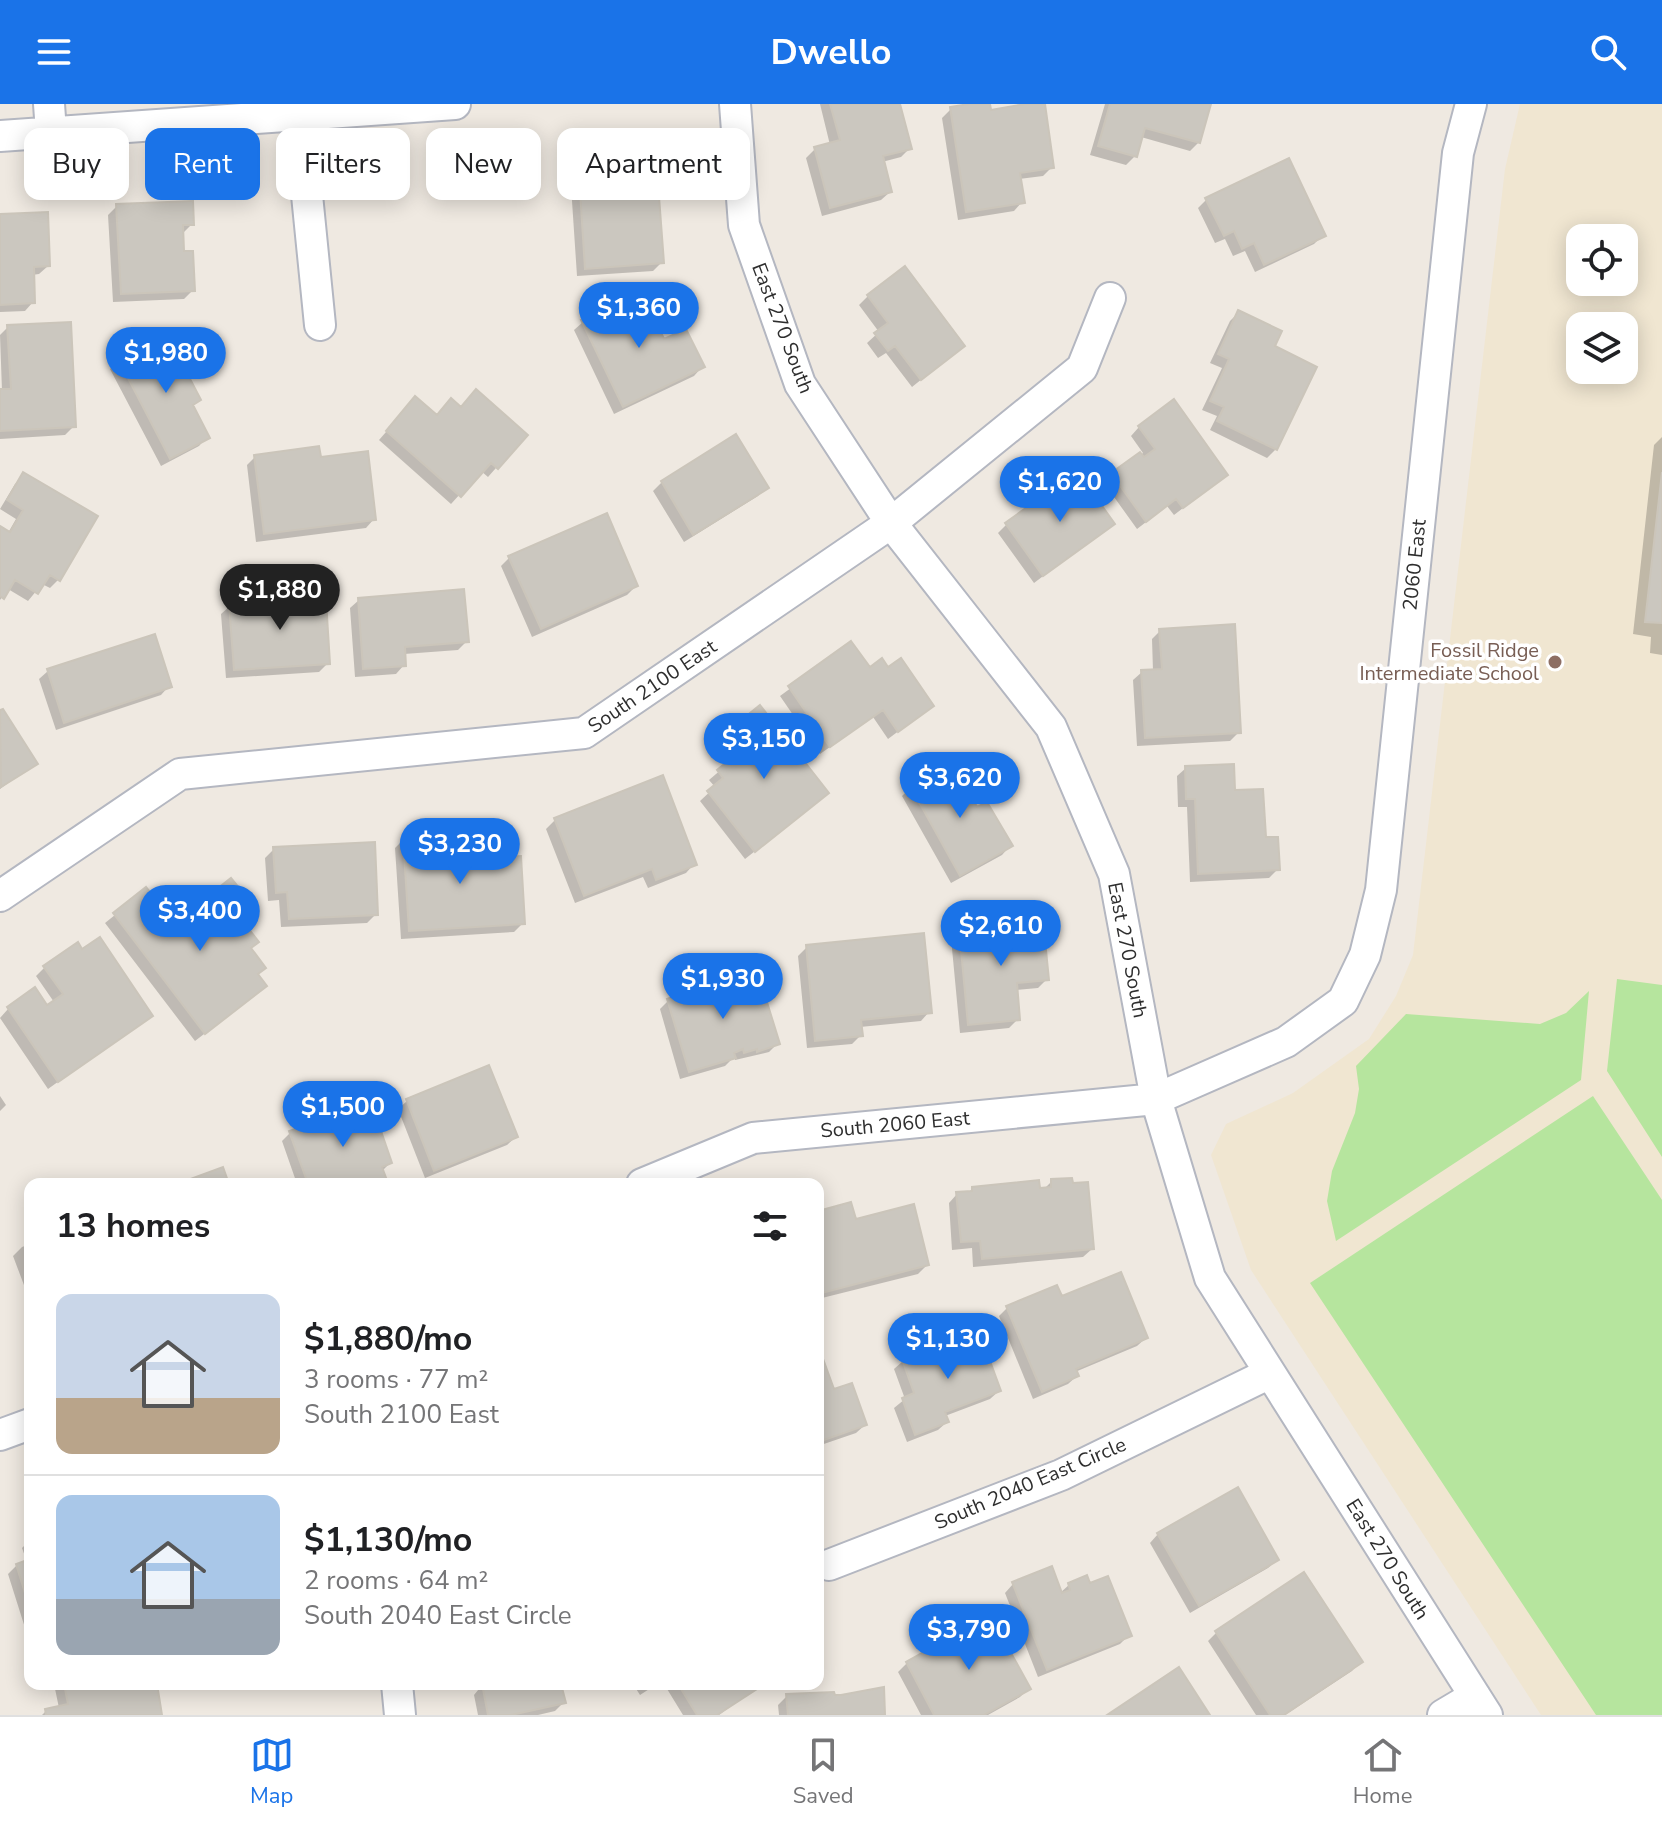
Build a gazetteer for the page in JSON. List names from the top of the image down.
{
  "streets": {
    "street": [
      "East 270 South",
      "2060 East",
      "South 2100 East",
      "South 2060 East",
      "South 2040 East Circle"
    ]
  },
  "crossings": [
    ["East 270 South", "2060 East"],
    ["East 270 South", "South 2100 East"],
    ["East 270 South", "South 2060 East"],
    ["East 270 South", "South 2040 East Circle"],
    ["2060 East", "South 2060 East"]
  ],
  "places": ["Fossil Ridge Intermediate School"],
  "page": {
    "header": "Dwello",
    "chip": [
      "Buy",
      "Rent",
      "Filters",
      "New",
      "Apartment"
    ],
    "price": [
      "$1,360",
      "$1,980",
      "$1,620",
      "$1,880",
      "$3,150",
      "$3,620",
      "$3,230",
      "$3,400",
      "$2,610",
      "$1,930",
      "$1,500",
      "$1,130",
      "$3,790"
    ],
    "heading": "13 homes",
    "list": [
      {
        "name": "$1,880/mo",
        "note": "3 rooms · 77 m² · South 2100 East"
      },
      {
        "name": "$1,130/mo",
        "note": "2 rooms · 64 m² · South 2040 East Circle"
      }
    ],
    "tabs": ["Map", "Saved", "Home"]
  }
}
